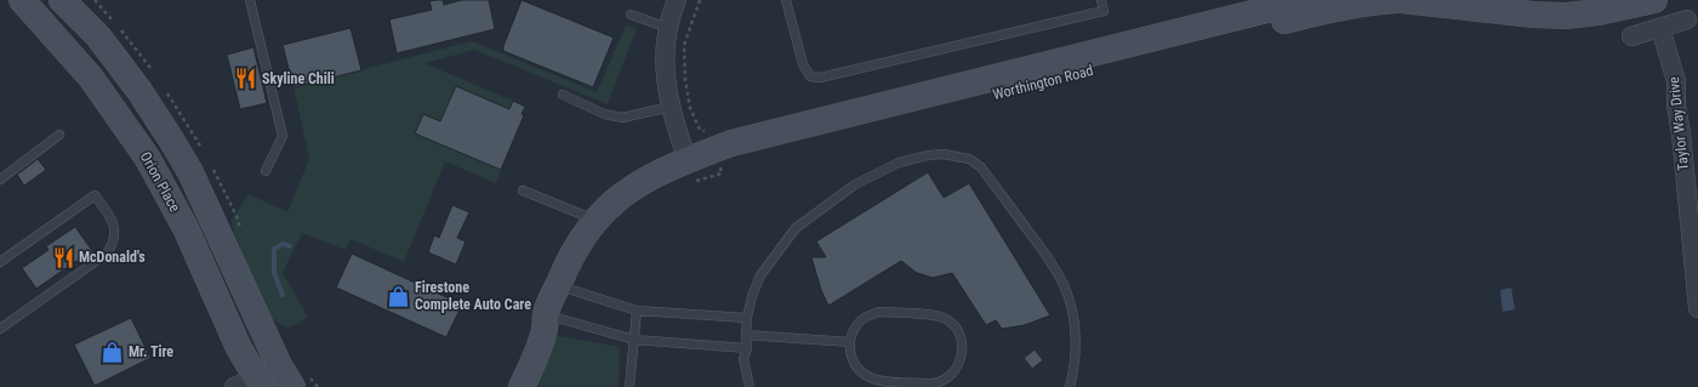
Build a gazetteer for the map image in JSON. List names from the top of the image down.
{
  "streets": {
    "street": ["Worthington Road", "Taylor Way Drive", "Orion Place"]
  },
  "places": {
    "restaurant": ["Skyline Chili", "McDonald's"],
    "shop": ["Firestone Complete Auto Care", "Mr. Tire"]
  }
}
